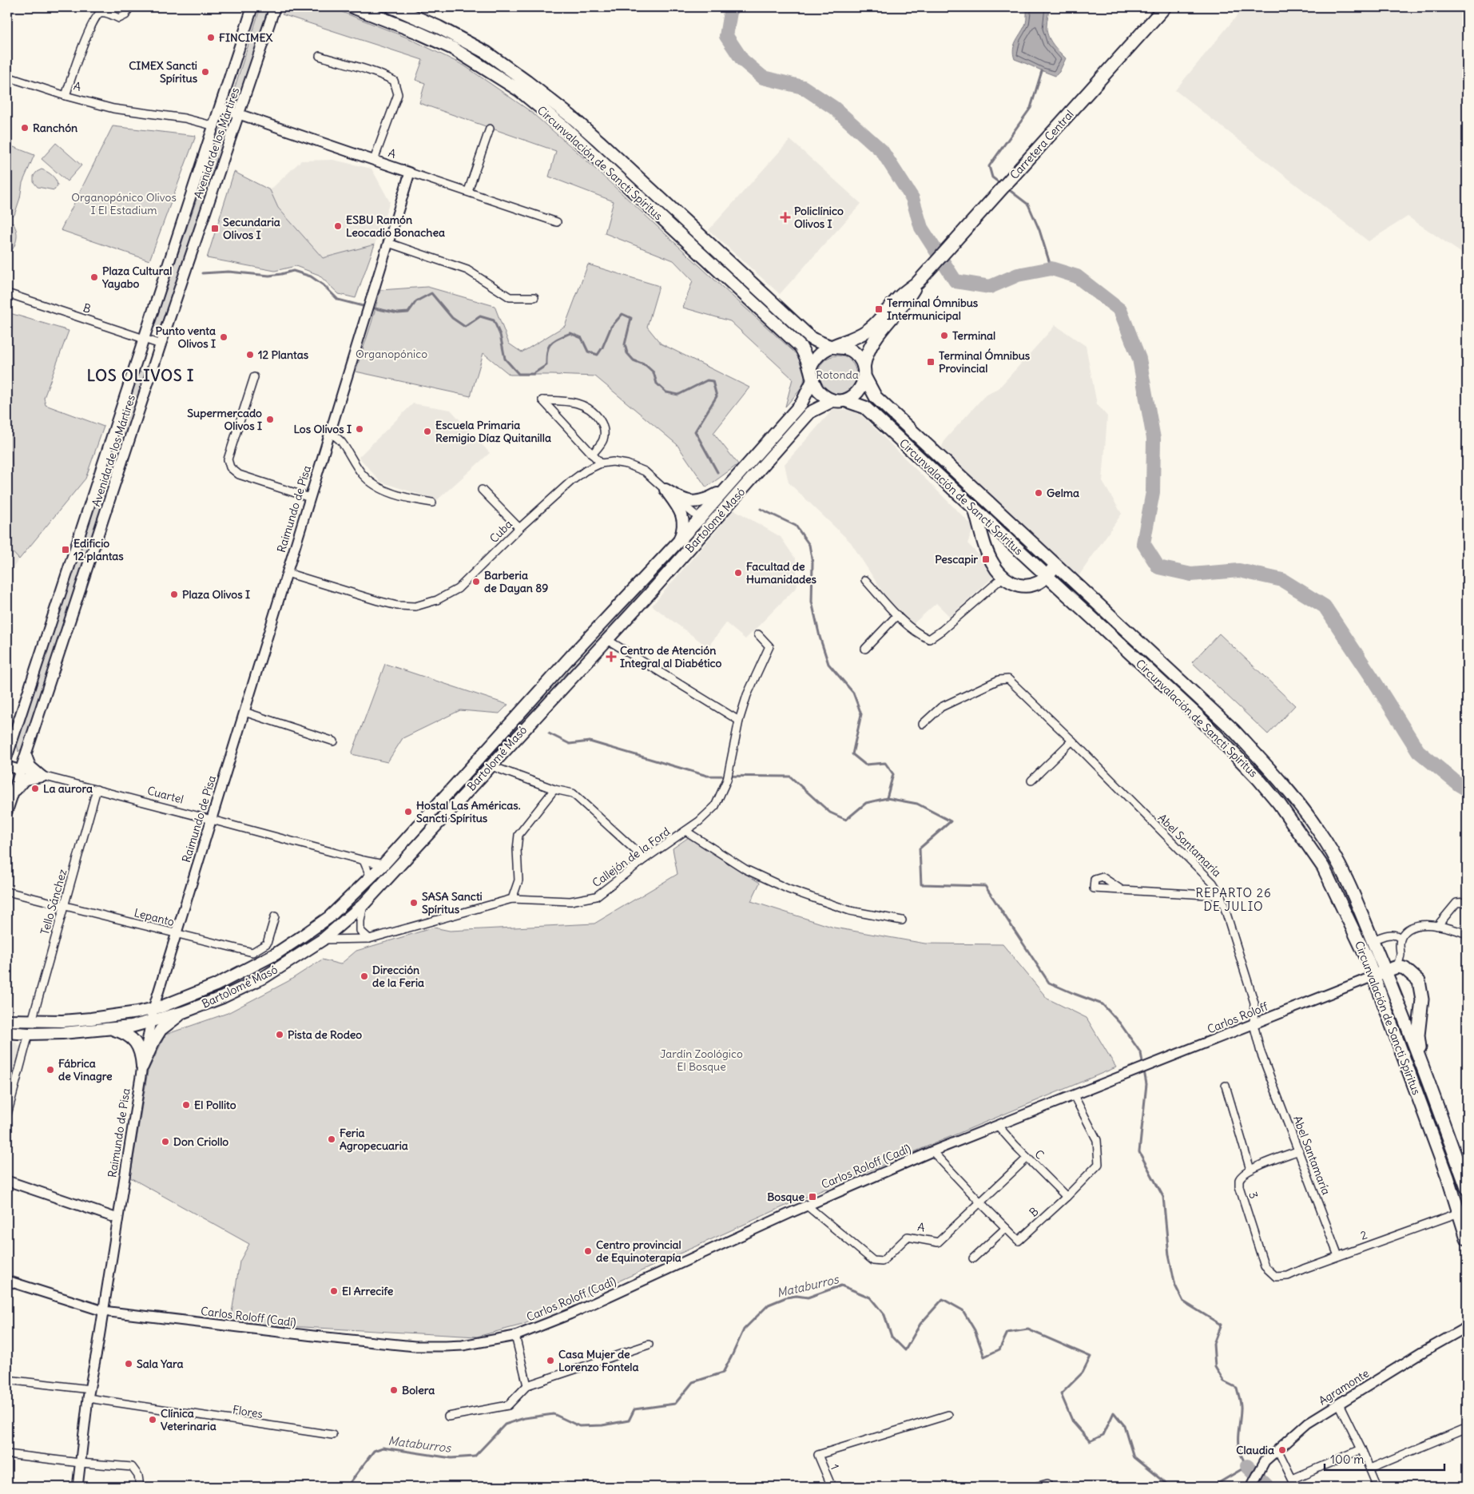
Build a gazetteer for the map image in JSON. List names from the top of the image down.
{
  "streets": {
    "highway": ["Carretera Central", "Circunvalación de Sancti Spíritus"],
    "main road": ["Avenida de los Mártires", "Bartolomé Masó"],
    "street": [
      "A",
      "B",
      "Raimundo de Pisa",
      "Cuba",
      "Cuartel",
      "Abel Santamaría",
      "Callejón de la Ford",
      "Tello Sánchez",
      "Lepanto",
      "Carlos Roloff",
      "C",
      "Carlos Roloff (Cadí)",
      "3",
      "2",
      "Agramonte",
      "Flores",
      "1"
    ]
  },
  "crossings": [
    ["A", "Avenida de los Mártires"],
    ["A", "B"],
    ["A", "Raimundo de Pisa"],
    ["A", "C"],
    ["A", "Carlos Roloff (Cadí)"],
    ["Avenida de los Mártires", "B"],
    ["Avenida de los Mártires", "Cuartel"],
    ["Circunvalación de Sancti Spíritus", "Bartolomé Masó"],
    ["Circunvalación de Sancti Spíritus", "Carlos Roloff"],
    ["Circunvalación de Sancti Spíritus", "2"],
    ["B", "C"],
    ["B", "Carlos Roloff (Cadí)"],
    ["Raimundo de Pisa", "Bartolomé Masó"],
    ["Raimundo de Pisa", "Cuba"],
    ["Raimundo de Pisa", "Cuartel"],
    ["Raimundo de Pisa", "Lepanto"],
    ["Raimundo de Pisa", "Carlos Roloff (Cadí)"],
    ["Raimundo de Pisa", "Flores"],
    ["Bartolomé Masó", "Cuba"],
    ["Bartolomé Masó", "Cuartel"],
    ["Bartolomé Masó", "Callejón de la Ford"],
    ["Bartolomé Masó", "Tello Sánchez"],
    ["Cuartel", "Tello Sánchez"],
    ["Abel Santamaría", "Carlos Roloff"],
    ["Abel Santamaría", "2"],
    ["Tello Sánchez", "Lepanto"],
    ["Carlos Roloff", "Carlos Roloff (Cadí)"],
    ["C", "Carlos Roloff (Cadí)"],
    ["3", "2"]
  ],
  "districts": ["LOS OLIVOS I", "REPARTO 26 DE JULIO"],
  "water": ["Mataburros"],
  "parks": [
    "Organopónico Olivos I El Estadium",
    "Organopónico",
    "Rotonda",
    "Jardín Zoológico El Bosque"
  ],
  "places": {
    "other": [
      "FINCIMEX",
      "CIMEX Sancti Spíritus",
      "Ranchón",
      "ESBU Ramón Leocadio Bonachea",
      "Plaza Cultural Yayabo",
      "Terminal",
      "Punto venta Olivos I",
      "12 Plantas",
      "Supermercado Olivos I",
      "Los Olivos I",
      "Escuela Primaria Remigio Díaz Quitanilla",
      "Gelma",
      "Facultad de Humanidades",
      "Barberia de Dayan 89",
      "Plaza Olivos I",
      "La aurora",
      "Hostal Las Américas. Sancti Spíritus",
      "SASA Sancti Spíritus",
      "Dirección de la Feria",
      "Pista de Rodeo",
      "Fábrica de Vinagre",
      "El Pollito",
      "Feria Agropecuaria",
      "Don Criollo",
      "Centro provincial de Equinoterapía",
      "El Arrecife",
      "Casa Mujer de Lorenzo Fontela",
      "Sala Yara",
      "Bolera",
      "Clínica Veterinaria",
      "Claudia"
    ],
    "health": ["Policlínico Olivos I", "Centro de Atención Integral al Diabético"],
    "transit": [
      "Secundaria Olivos I",
      "Terminal Ómnibus Intermunicipal",
      "Terminal Ómnibus Provincial",
      "Edificio 12 plantas",
      "Pescapir",
      "Bosque"
    ]
  },
  "scale_bar": "100 m"
}
